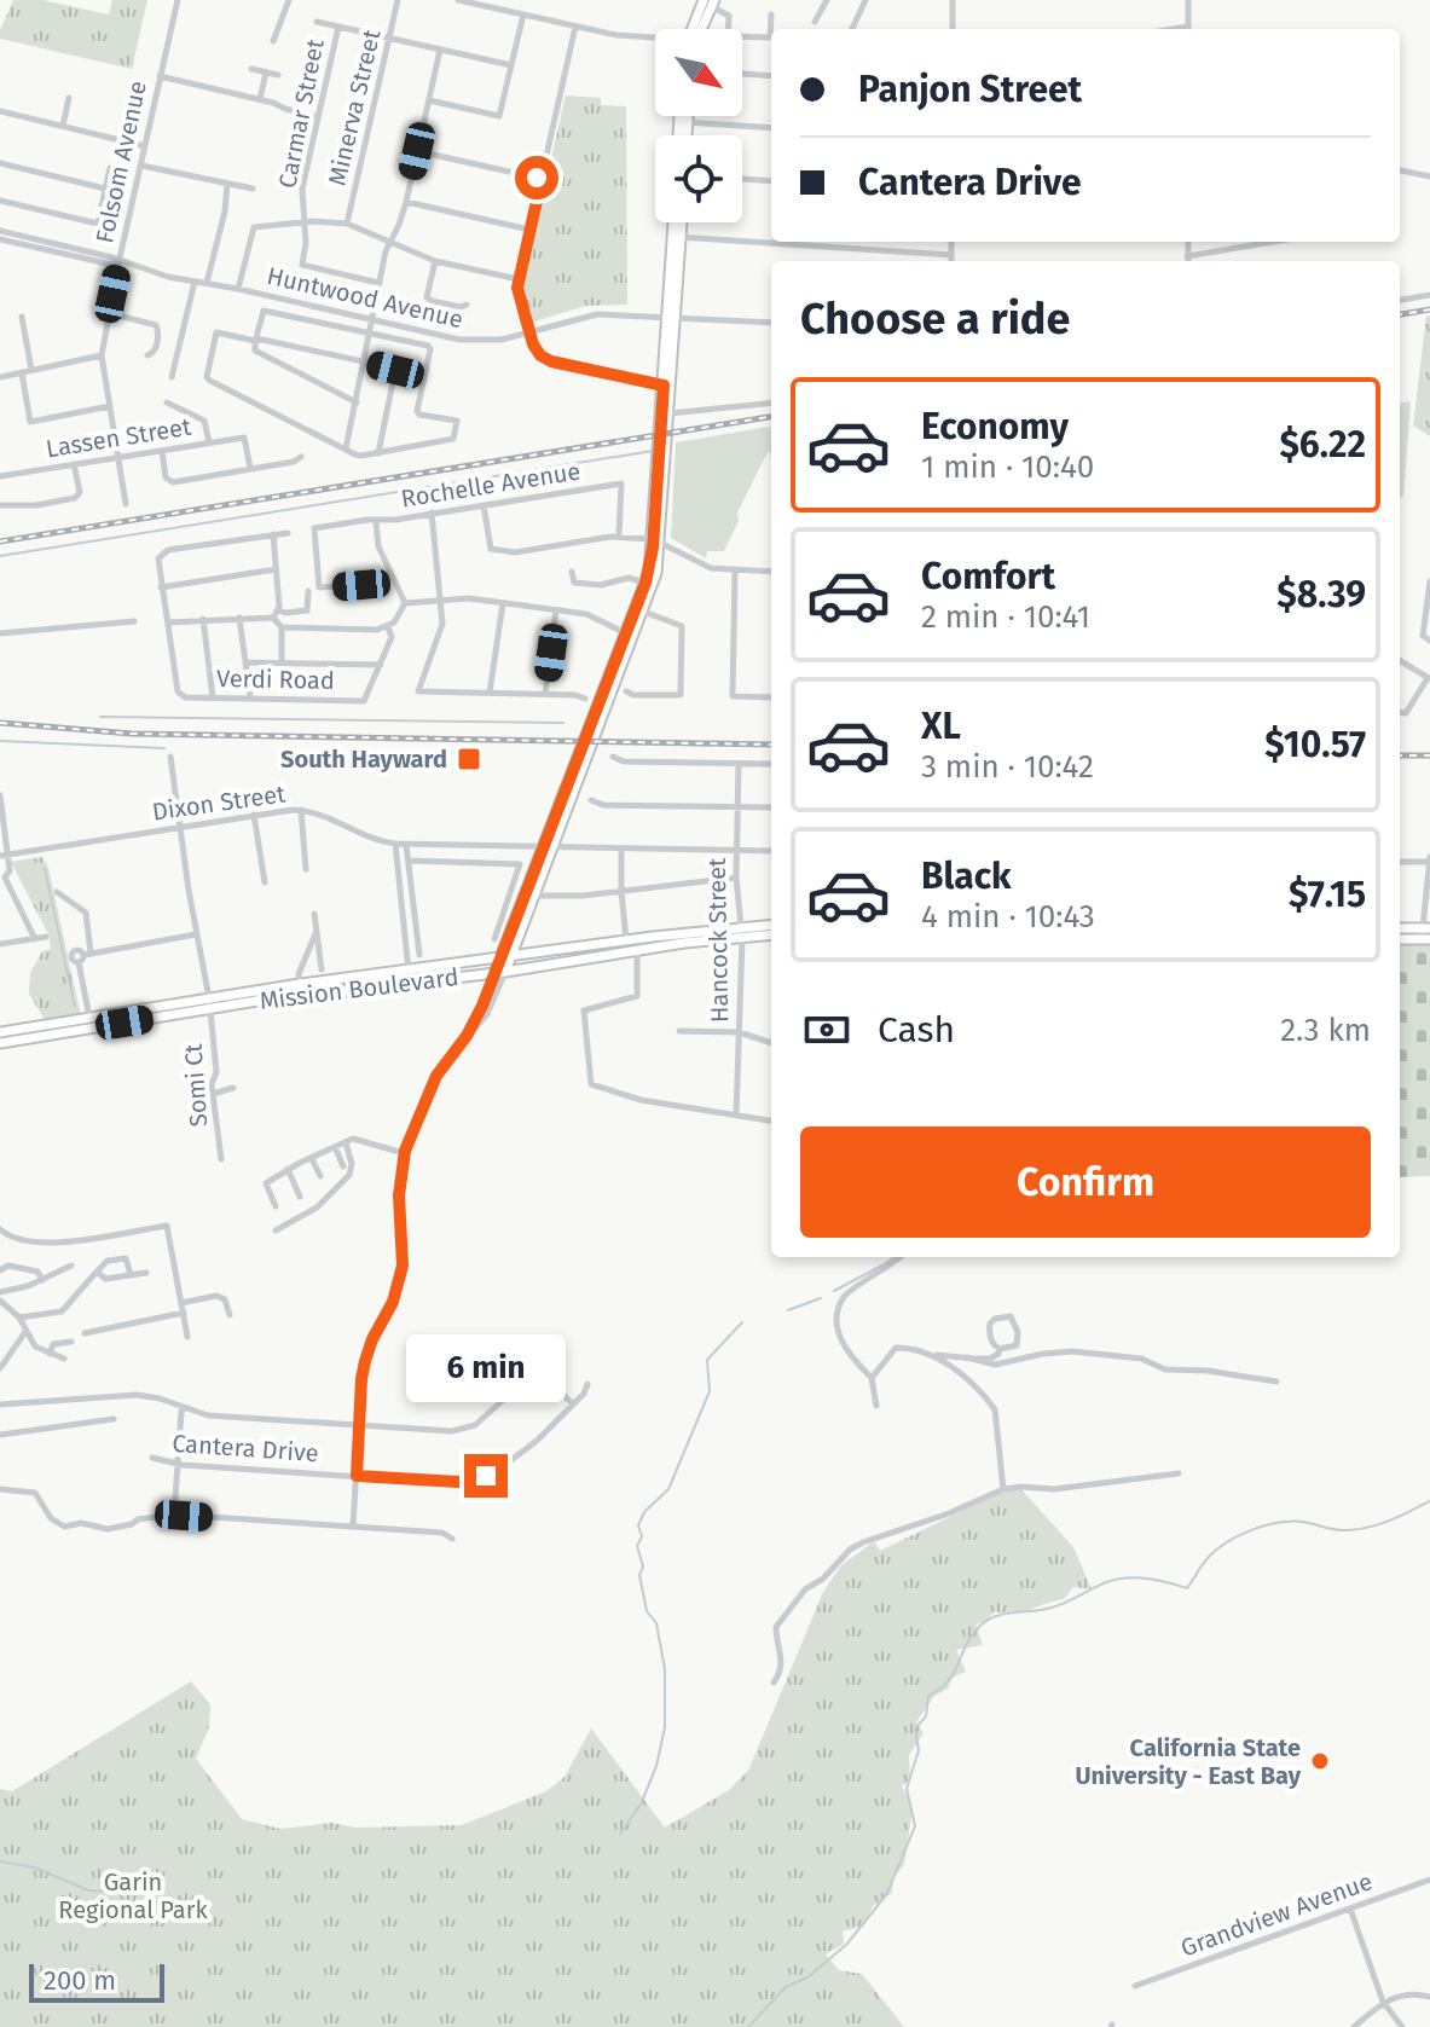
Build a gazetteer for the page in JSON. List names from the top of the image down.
{
  "streets": {
    "main road": ["Mission Boulevard"],
    "street": [
      "Minerva Street",
      "Carmar Street",
      "Folsom Avenue",
      "Huntwood Avenue",
      "Lassen Street",
      "Rochelle Avenue",
      "Verdi Road",
      "Dixon Street",
      "Hancock Street",
      "Somi Ct",
      "Cantera Drive",
      "Grandview Avenue"
    ]
  },
  "crossings": [
    ["Folsom Avenue", "Huntwood Avenue"],
    ["Folsom Avenue", "Lassen Street"],
    ["Dixon Street", "Hancock Street"],
    ["Dixon Street", "Somi Ct"],
    ["Hancock Street", "Mission Boulevard"],
    ["Mission Boulevard", "Somi Ct"]
  ],
  "parks": ["Garin Regional Park"],
  "places": {
    "transit": ["South Hayward"],
    "other": ["California State University - East Bay"]
  },
  "scale_bar": "200 m",
  "north": "bottom right",
  "page": {
    "banner": ["Panjon Street", "Cantera Drive"],
    "heading": "Choose a ride",
    "list": [
      {
        "name": "Economy",
        "note": "1 min · 10:40",
        "value": "$6.22"
      },
      {
        "name": "Comfort",
        "note": "2 min · 10:41",
        "value": "$8.39"
      },
      {
        "name": "XL",
        "note": "3 min · 10:42",
        "value": "$10.57"
      },
      {
        "name": "Black",
        "note": "4 min · 10:43",
        "value": "$7.15"
      }
    ],
    "pay": ["Cash", "2.3 km"],
    "buttons": "Confirm",
    "bubble": "6 min",
    "scale": "200 m"
  }
}
